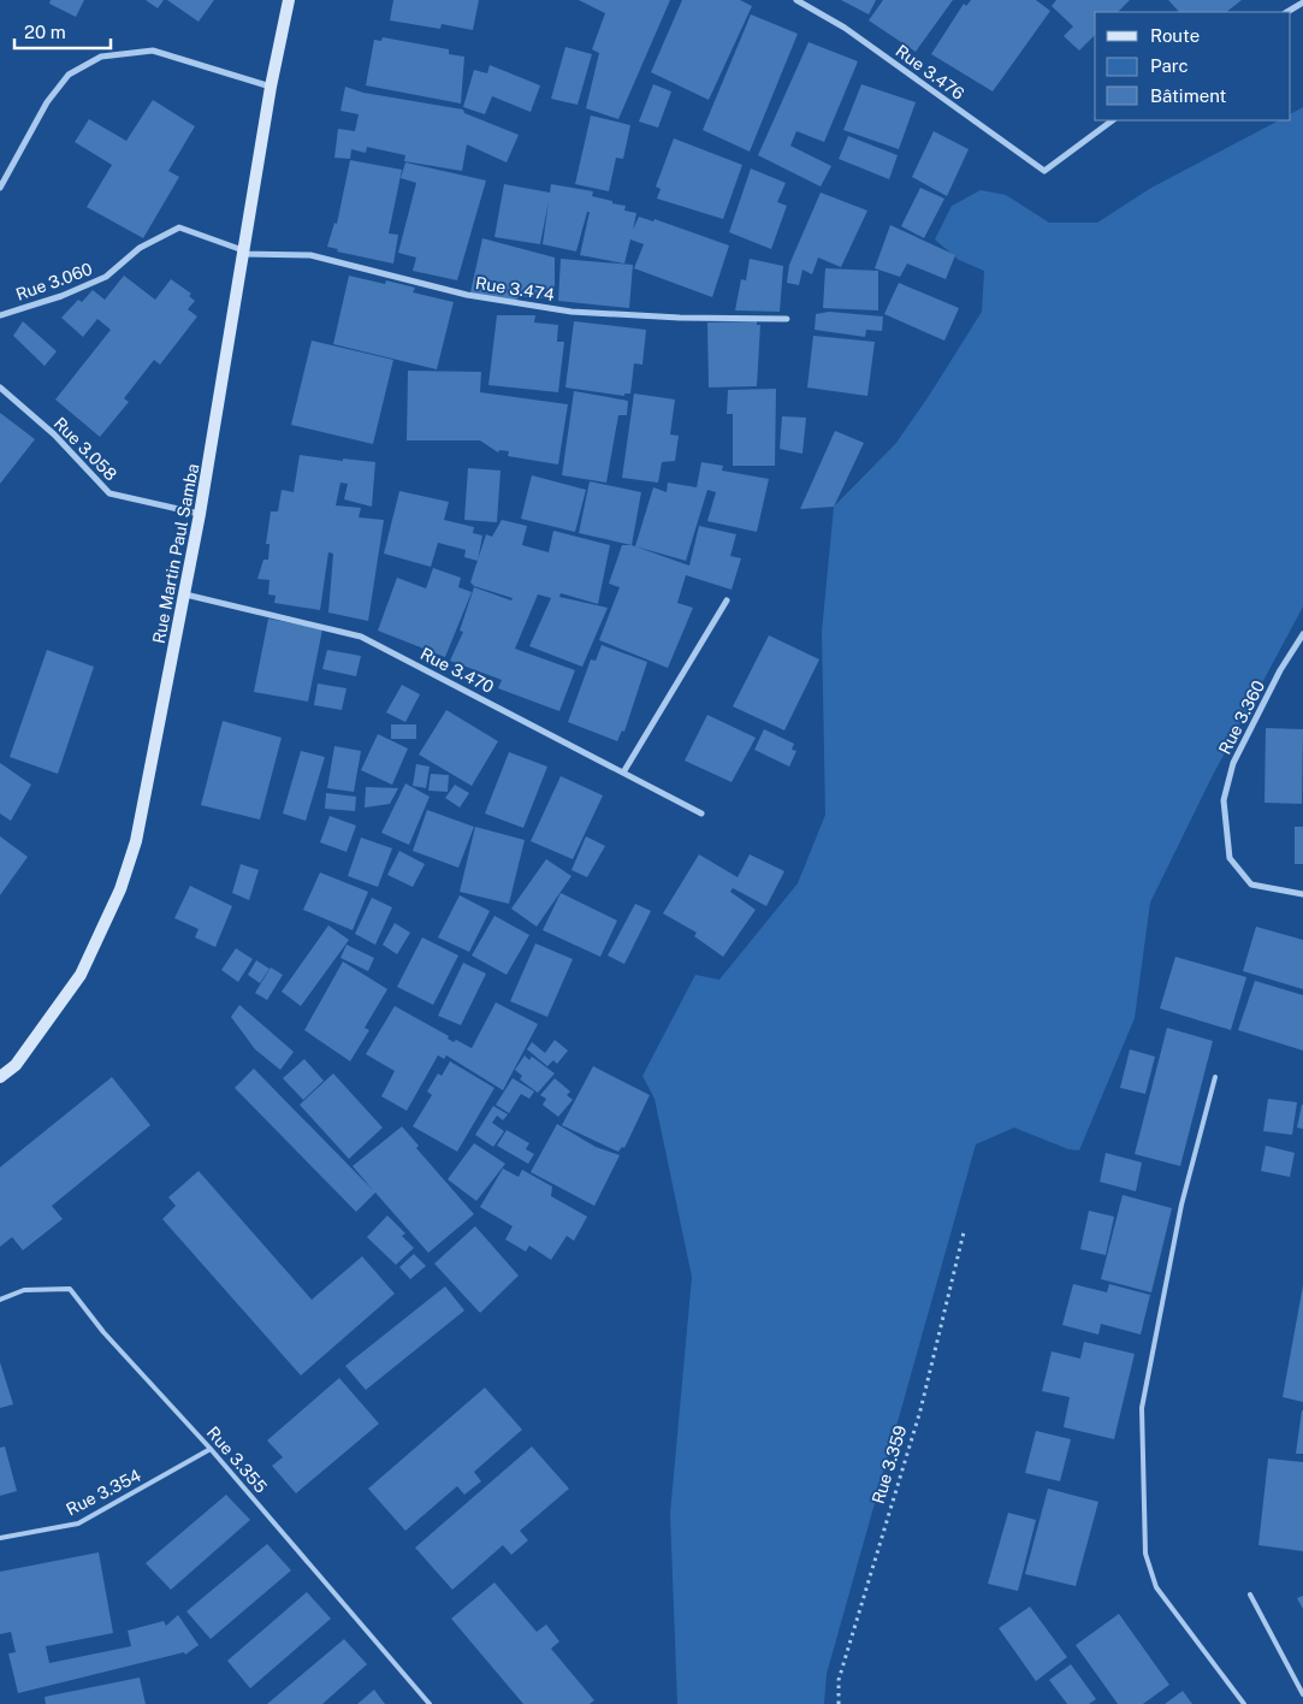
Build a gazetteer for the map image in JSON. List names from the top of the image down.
{
  "streets": {
    "main road": ["Rue Martin Paul Samba"],
    "street": [
      "Rue 3.476",
      "Rue 3.060",
      "Rue 3.474",
      "Rue 3.058",
      "Rue 3.470",
      "Rue 3.360"
    ],
    "lane": ["Rue 3.355", "Rue 3.354"],
    "path": ["Rue 3.359"]
  },
  "crossings": [
    ["Rue 3.060", "Rue 3.474"],
    ["Rue 3.060", "Rue Martin Paul Samba"],
    ["Rue 3.474", "Rue Martin Paul Samba"],
    ["Rue 3.058", "Rue Martin Paul Samba"],
    ["Rue Martin Paul Samba", "Rue 3.470"],
    ["Rue 3.355", "Rue 3.354"]
  ],
  "legend": ["Route", "Parc", "Bâtiment"],
  "scale_bar": "20 m"
}
